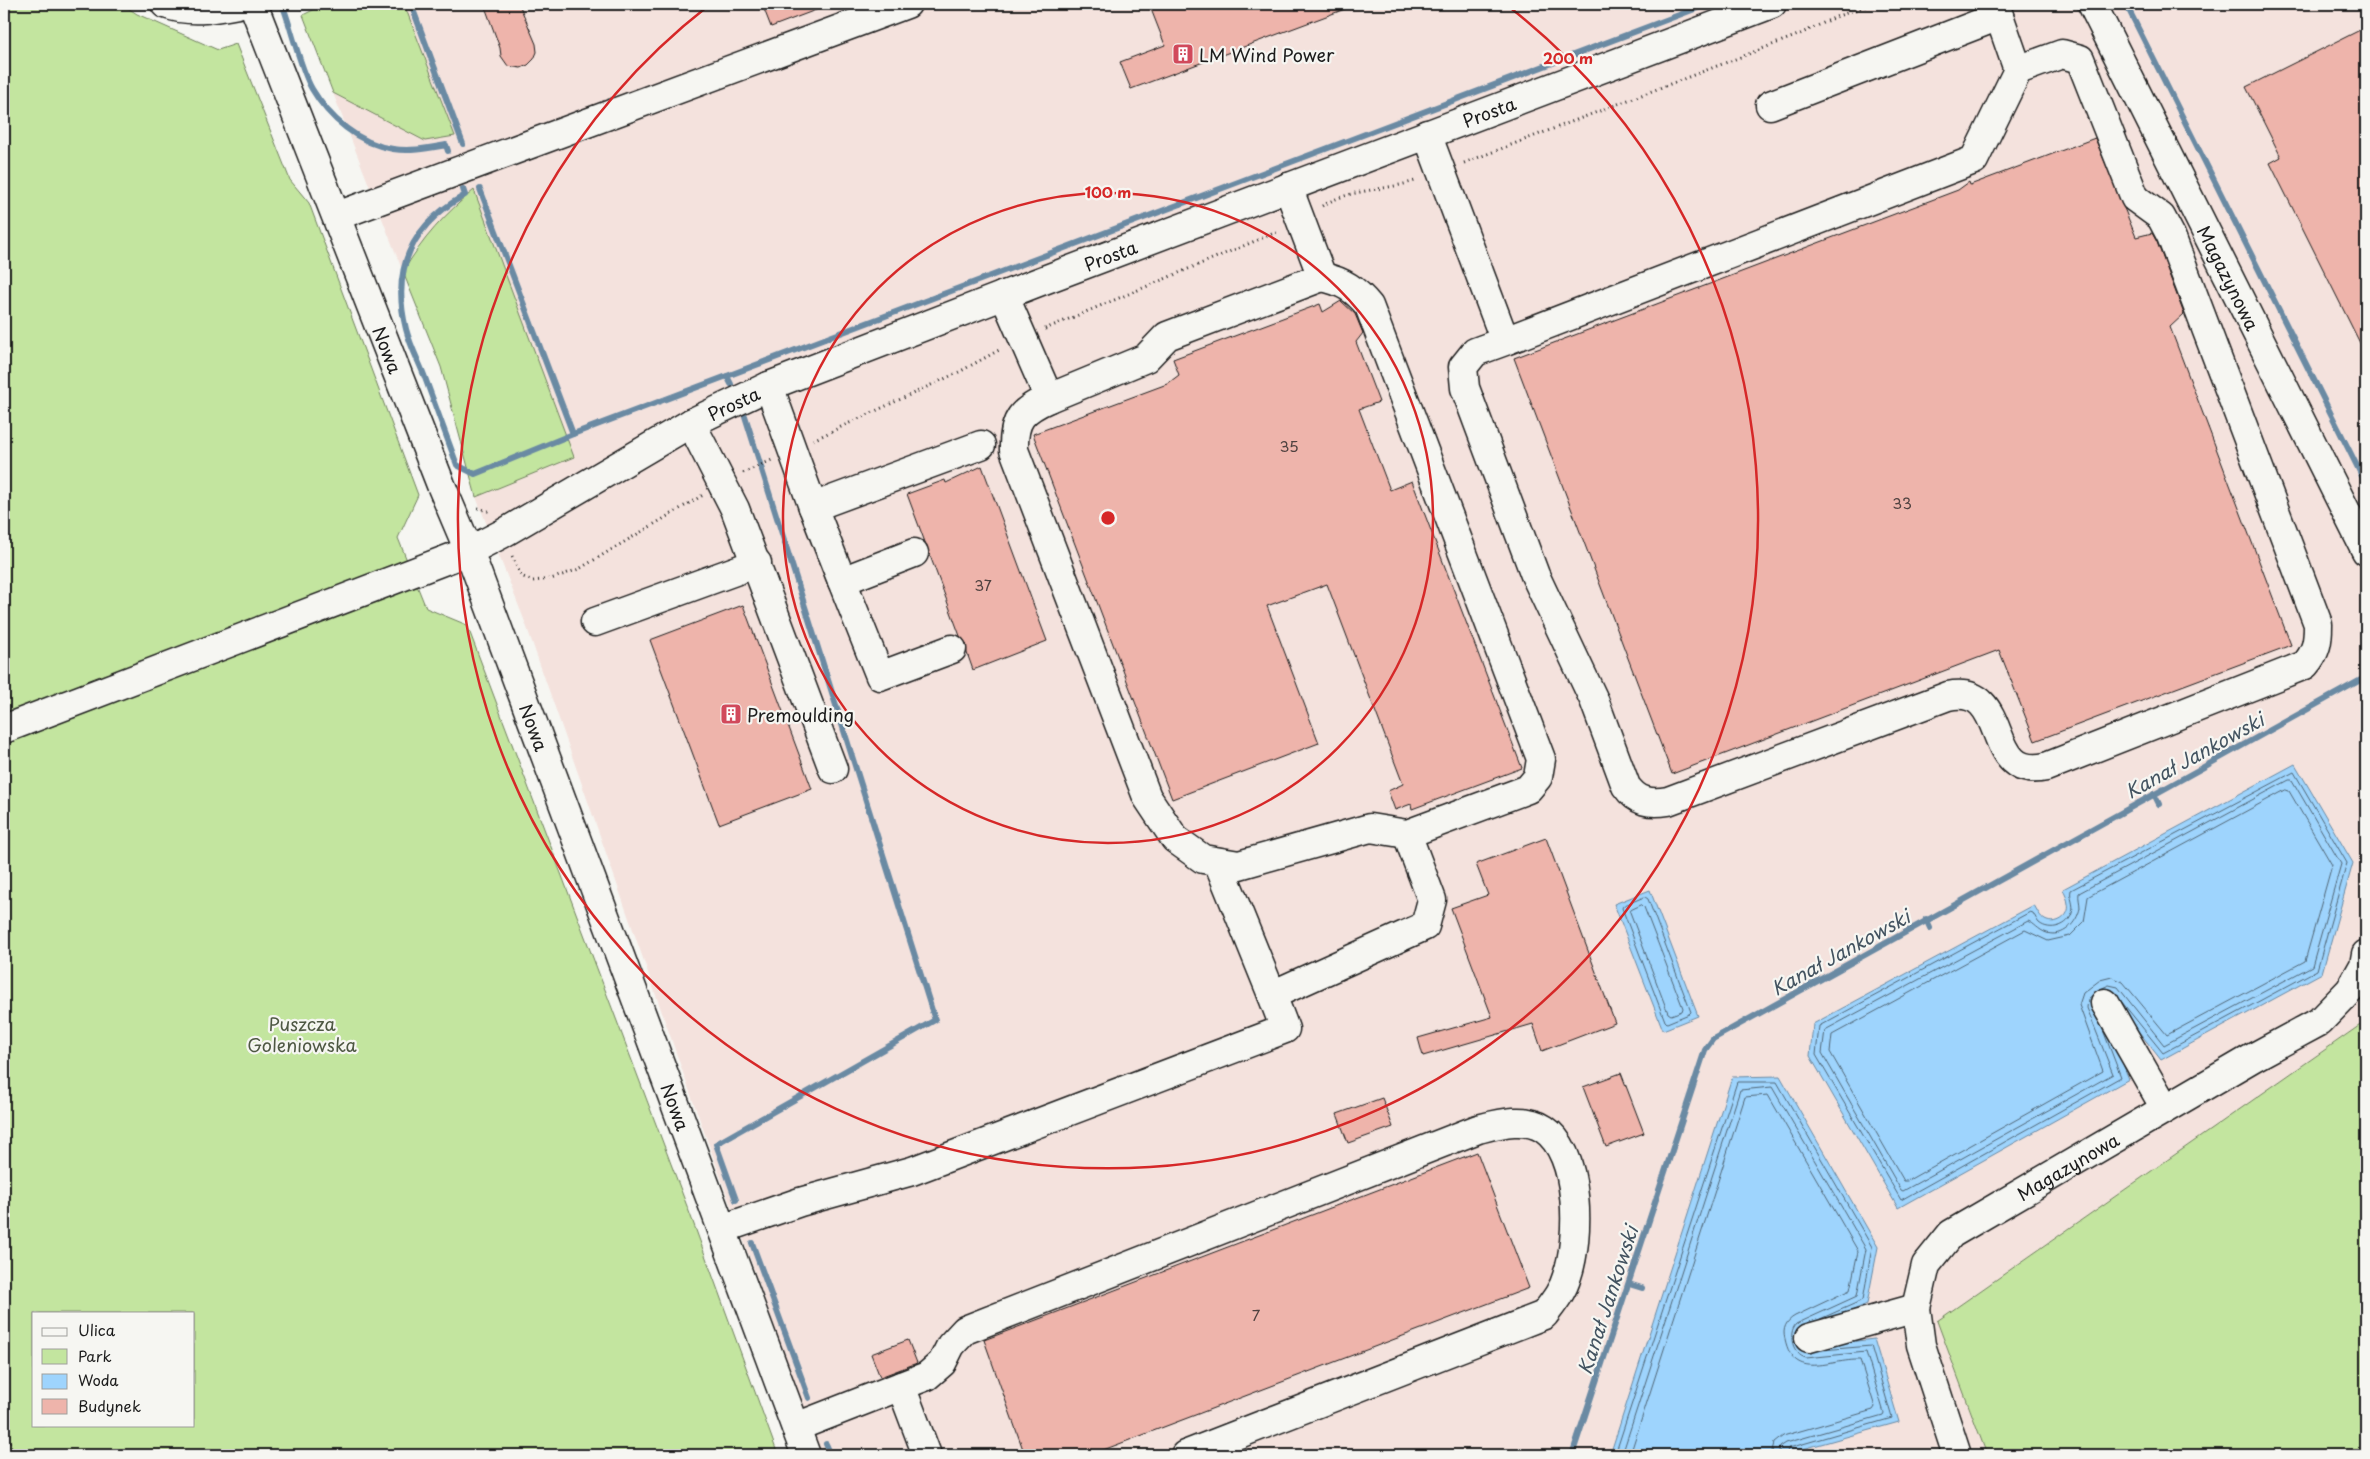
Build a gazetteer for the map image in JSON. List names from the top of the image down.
{
  "streets": {
    "street": ["Prosta", "Magazynowa", "Nowa"]
  },
  "crossings": [
    ["Prosta", "Nowa"]
  ],
  "water": ["Kanał Jankowski"],
  "parks": ["Puszcza Goleniowska"],
  "places": {
    "building": ["LM Wind Power", "Premoulding"]
  },
  "house_numbers": [
    "35",
    "33",
    "37",
    "7"
  ],
  "legend": [
    "Ulica",
    "Park",
    "Woda",
    "Budynek"
  ],
  "rings": ["200 m", "100 m"]
}
